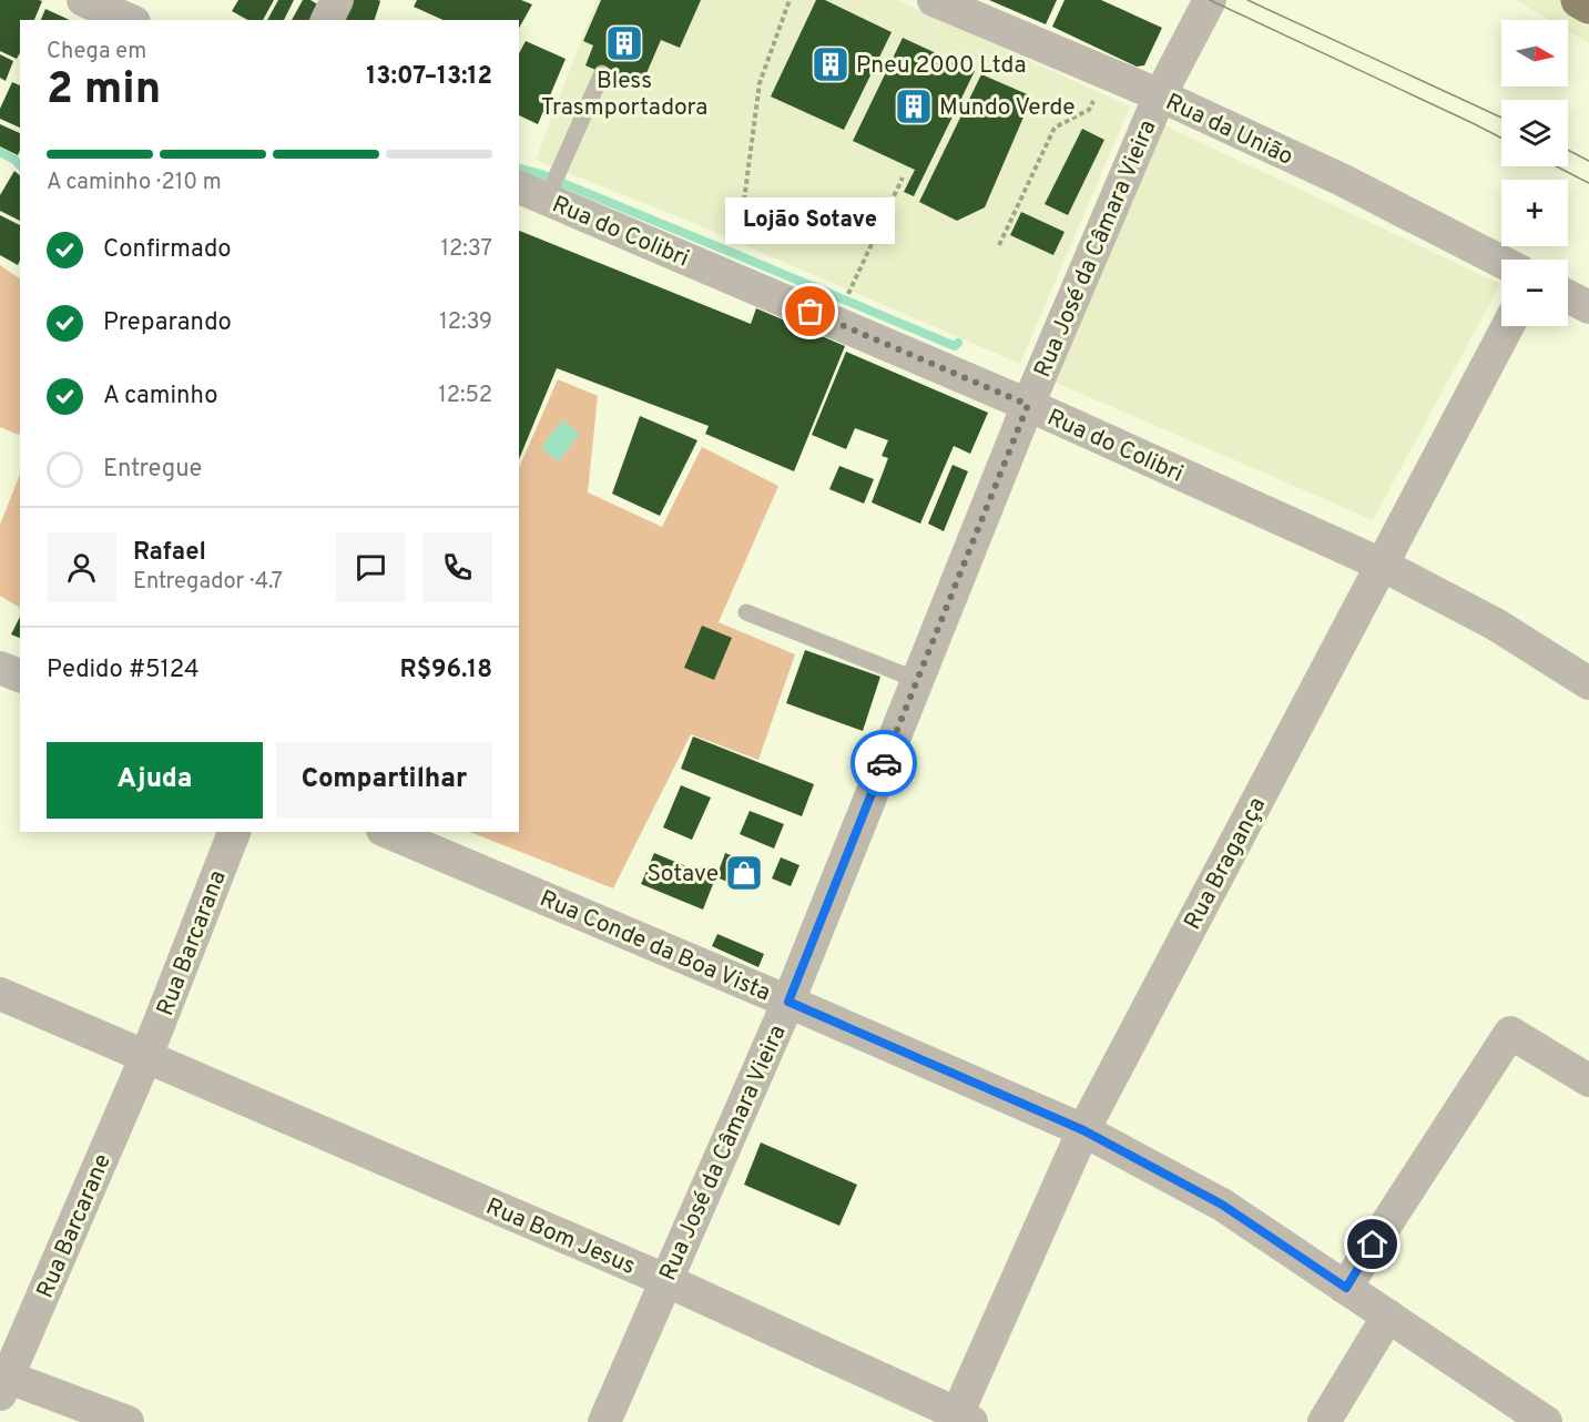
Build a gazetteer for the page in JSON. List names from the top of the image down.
{
  "streets": {
    "street": [
      "Rua da União",
      "Rua do Colibri",
      "Rua José da Câmara Vieira",
      "Rua Bragança",
      "Rua Barcarana",
      "Rua Conde da Boa Vista",
      "Rua Barcarane",
      "Rua Bom Jesus"
    ]
  },
  "crossings": [
    ["Rua da União", "Rua José da Câmara Vieira"],
    ["Rua do Colibri", "Rua José da Câmara Vieira"],
    ["Rua do Colibri", "Rua Bragança"],
    ["Rua José da Câmara Vieira", "Rua Conde da Boa Vista"],
    ["Rua José da Câmara Vieira", "Rua Bom Jesus"],
    ["Rua Bragança", "Rua Conde da Boa Vista"],
    ["Rua Bragança", "Rua Bom Jesus"],
    ["Rua Barcarana", "Rua Barcarane"],
    ["Rua Barcarana", "Rua Bom Jesus"],
    ["Rua Barcarane", "Rua Bom Jesus"]
  ],
  "places": {
    "building": ["Bless Trasmportadora", "Pneu 2000 Ltda", "Mundo Verde"],
    "other": ["Lojão Sotave"],
    "shop": ["Sotave"]
  },
  "north": "right",
  "page": {
    "map_buttons": ["+", "−"],
    "heading": ["2 min", "Chega em", "13:07–13:12"],
    "panel": [
      "Rafael",
      "Entregador · 4.7",
      "Pedido #5124",
      "R$96.18"
    ],
    "bar": "A caminho · 210 m",
    "bubble": "Lojão Sotave",
    "list": [
      ["Confirmado", "12:37"],
      ["Preparando", "12:39"],
      ["A caminho", "12:52"],
      "Entregue"
    ],
    "buttons": ["Ajuda", "Compartilhar"]
  }
}
